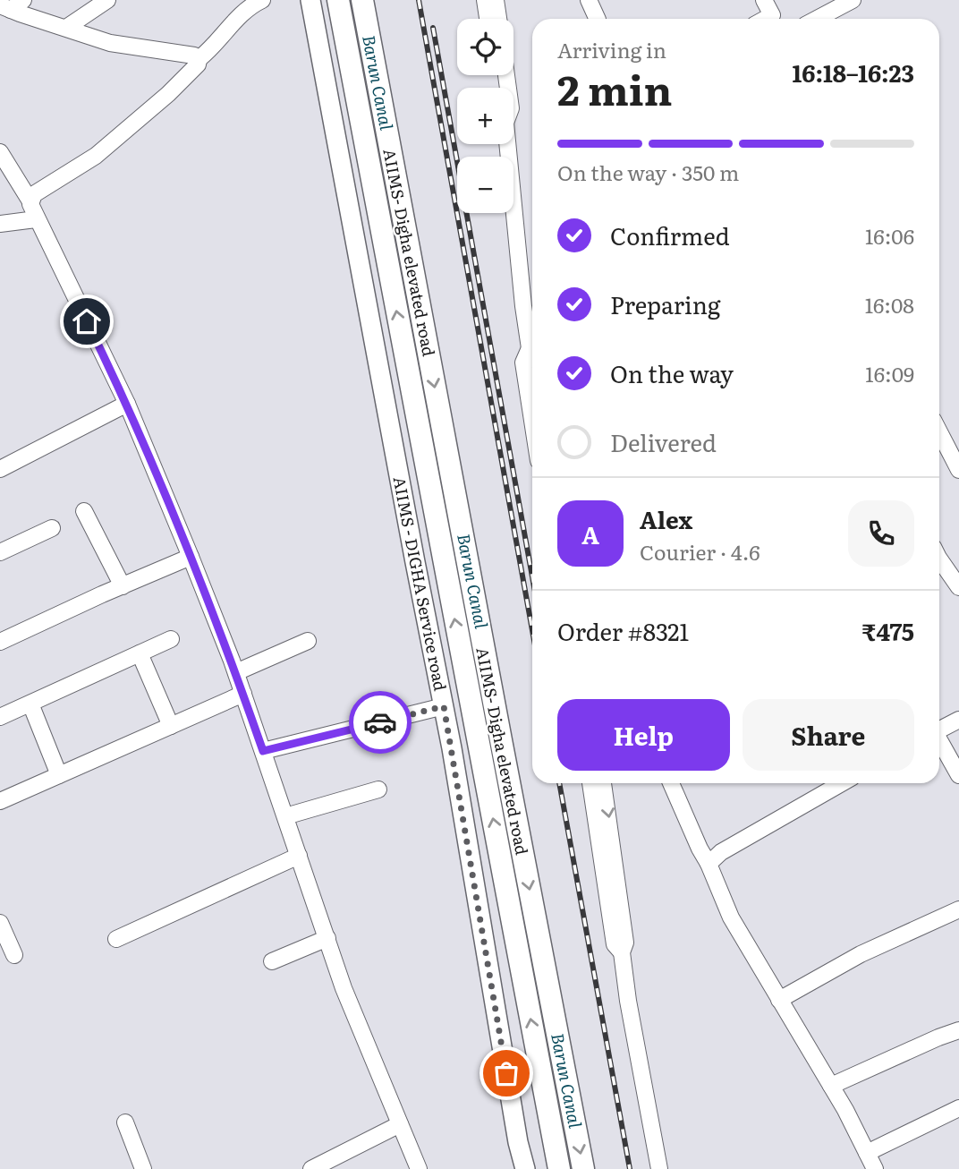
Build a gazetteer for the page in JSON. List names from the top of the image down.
{
  "streets": {
    "highway": ["AIIMS- Digha elevated road"],
    "main road": ["AIIMS - DIGHA Service road"]
  },
  "water": ["Barun Canal"],
  "page": {
    "map_buttons": ["+", "−"],
    "heading": ["2 min", "Arriving in", "16:18–16:23"],
    "panel": [
      "Alex",
      "Courier · 4.6",
      "Order #8321",
      "₹475"
    ],
    "bar": "On the way · 350 m",
    "list": [
      ["Confirmed", "16:06"],
      ["Preparing", "16:08"],
      ["On the way", "16:09"],
      "Delivered"
    ],
    "round": "A",
    "buttons": ["Help", "Share"]
  }
}
